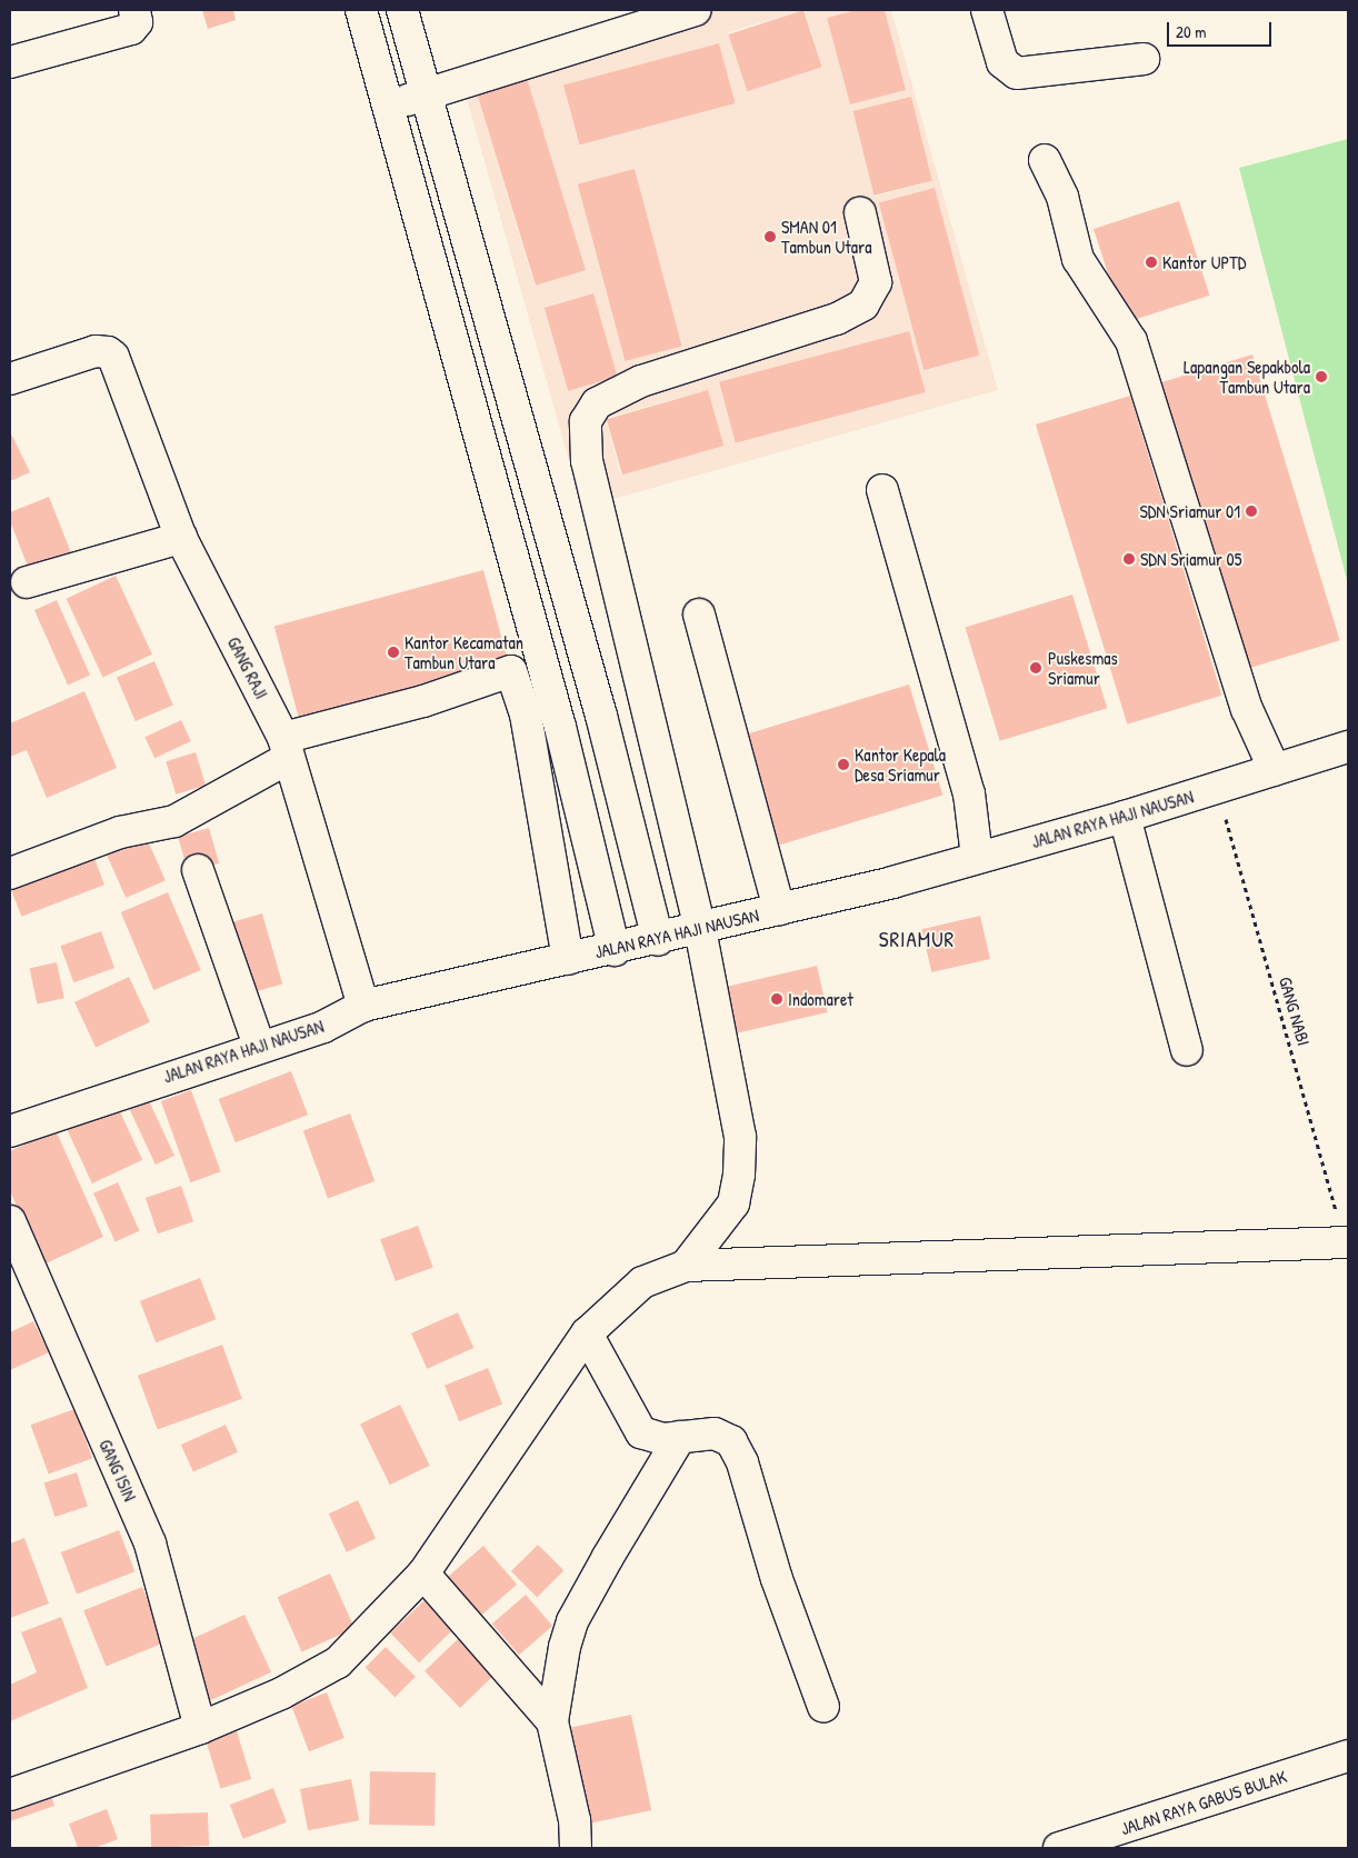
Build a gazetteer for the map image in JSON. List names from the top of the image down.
{
  "streets": {
    "street": [
      "GANG RAJI",
      "JALAN RAYA HAJI NAUSAN",
      "GANG ISIN",
      "JALAN RAYA GABUS BULAK"
    ],
    "path": ["GANG NABI"]
  },
  "crossings": [
    ["GANG RAJI", "JALAN RAYA HAJI NAUSAN"],
    ["JALAN RAYA HAJI NAUSAN", "GANG NABI"]
  ],
  "districts": ["SRIAMUR"],
  "places": [
    "SMAN 01 Tambun Utara",
    "Kantor UPTD",
    "Lapangan Sepakbola Tambun Utara",
    "SDN Sriamur 01",
    "SDN Sriamur 05",
    "Kantor Kecamatan Tambun Utara",
    "Puskesmas Sriamur",
    "Kantor Kepala Desa Sriamur",
    "Indomaret"
  ],
  "scale_bar": "20 m"
}
